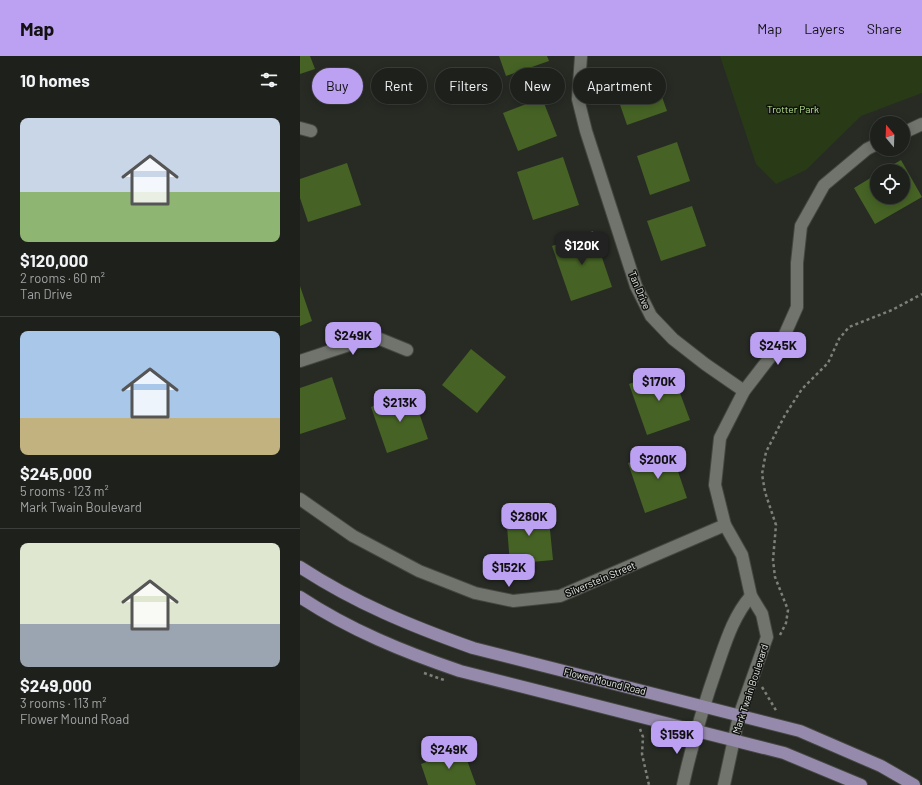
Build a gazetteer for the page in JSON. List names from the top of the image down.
{
  "streets": {
    "main road": ["Flower Mound Road"],
    "street": ["Tan Drive", "Silverstein Street", "Mark Twain Boulevard"]
  },
  "crossings": [
    ["Tan Drive", "Mark Twain Boulevard"],
    ["Silverstein Street", "Mark Twain Boulevard"],
    ["Flower Mound Road", "Mark Twain Boulevard"]
  ],
  "parks": ["Trotter Park"],
  "north": "top",
  "page": {
    "header": "Map",
    "nav": ["Map", "Layers", "Share"],
    "heading": "10 homes",
    "chip": [
      "Buy",
      "Rent",
      "Filters",
      "New",
      "Apartment"
    ],
    "list": [
      {
        "name": "$120,000",
        "note": "2 rooms · 60 m² · Tan Drive"
      },
      {
        "name": "$245,000",
        "note": "5 rooms · 123 m² · Mark Twain Boulevard"
      },
      {
        "name": "$249,000",
        "note": "3 rooms · 113 m² · Flower Mound Road"
      }
    ],
    "price": [
      "$120K",
      "$249K",
      "$245K",
      "$170K",
      "$213K",
      "$200K",
      "$280K",
      "$152K",
      "$159K",
      "$249K"
    ]
  }
}
